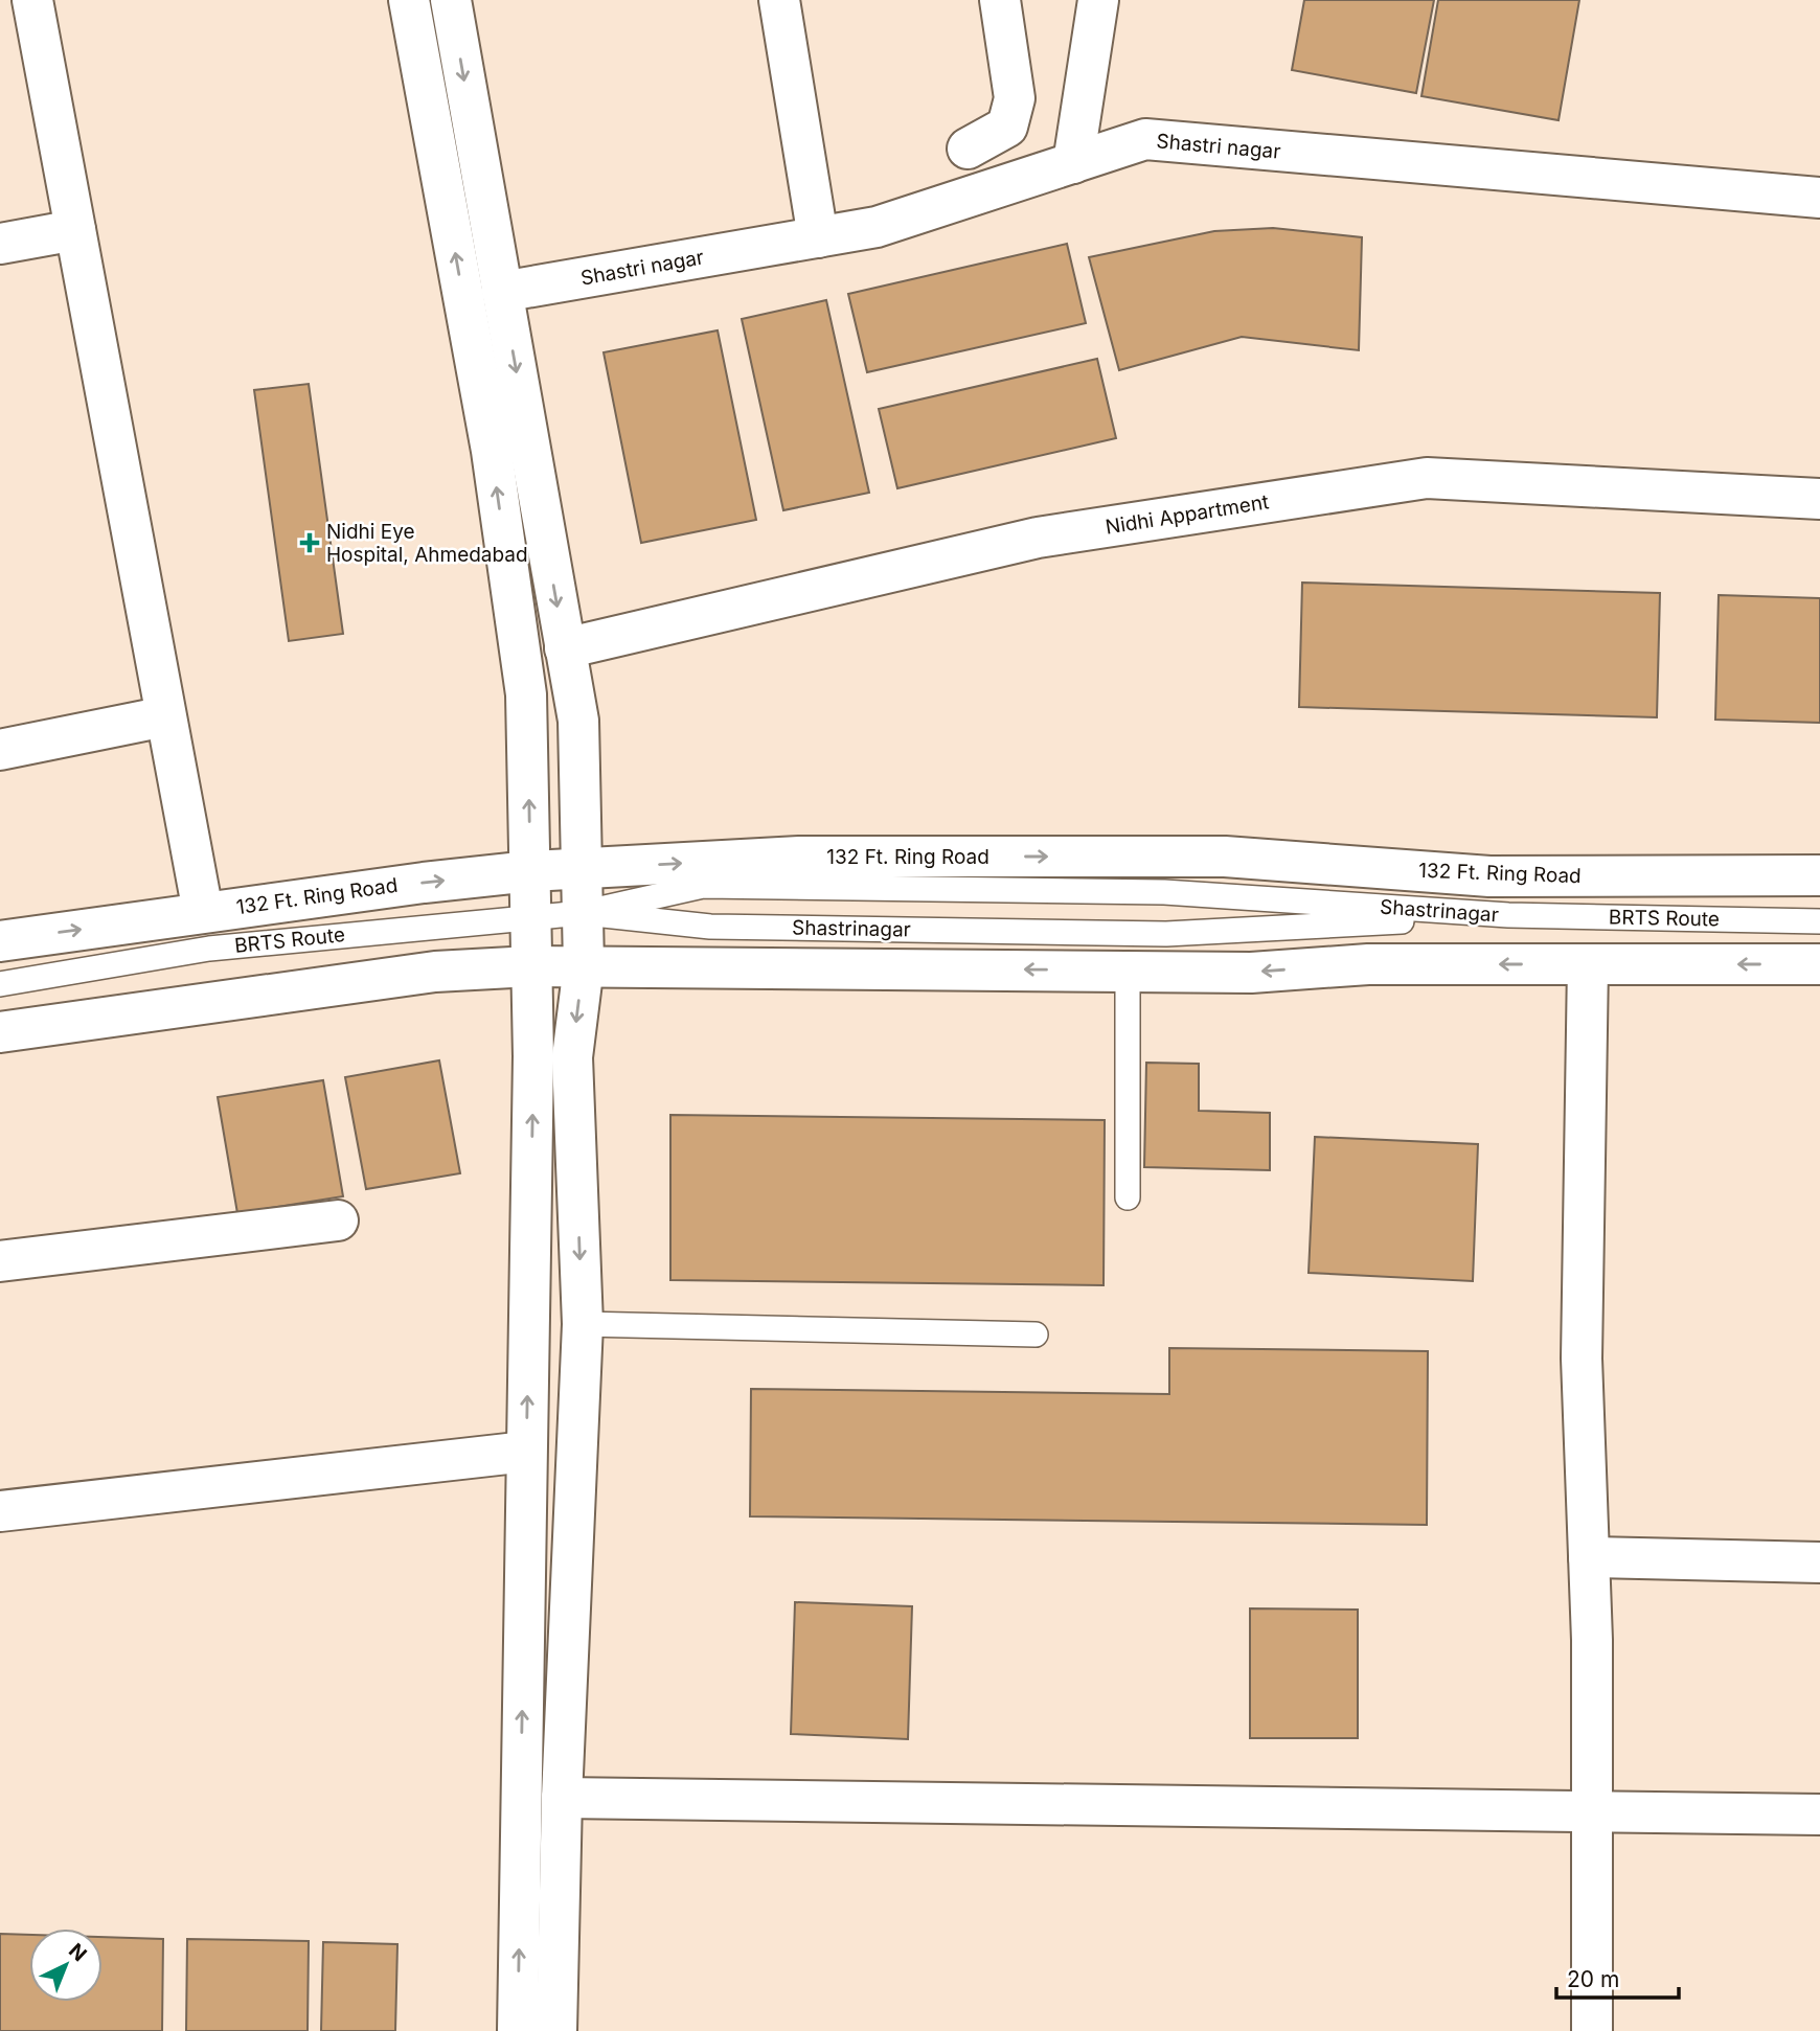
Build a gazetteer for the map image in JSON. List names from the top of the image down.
{
  "streets": {
    "street": ["Shastri nagar", "Nidhi Appartment", "132 Ft. Ring Road"],
    "lane": ["Shastrinagar", "BRTS Route"]
  },
  "crossings": [
    ["Shastrinagar", "BRTS Route"]
  ],
  "places": {
    "health": ["Nidhi Eye Hospital, Ahmedabad"]
  },
  "scale_bar": "20 m",
  "north": "top right"
}
